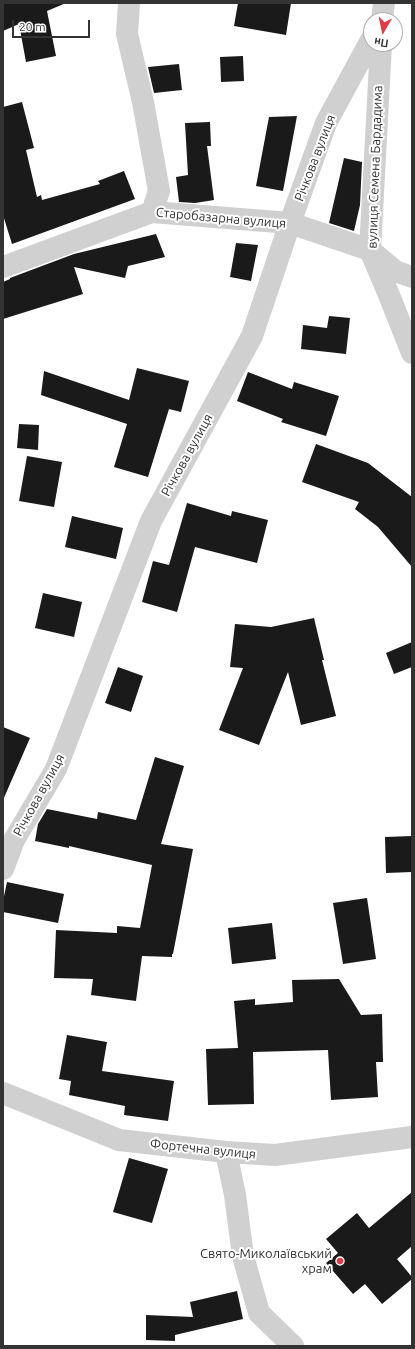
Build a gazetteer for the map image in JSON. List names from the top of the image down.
{
  "streets": {
    "street": [
      "Річкова вулиця",
      "вулиця Семена Бардадима",
      "Старобазарна вулиця",
      "Фортечна вулиця"
    ]
  },
  "crossings": [
    ["Річкова вулиця", "Старобазарна вулиця"],
    ["вулиця Семена Бардадима", "Старобазарна вулиця"]
  ],
  "places": ["Свято-Миколаївський храм"],
  "scale_bar": "20 m",
  "north": "bottom"
}
